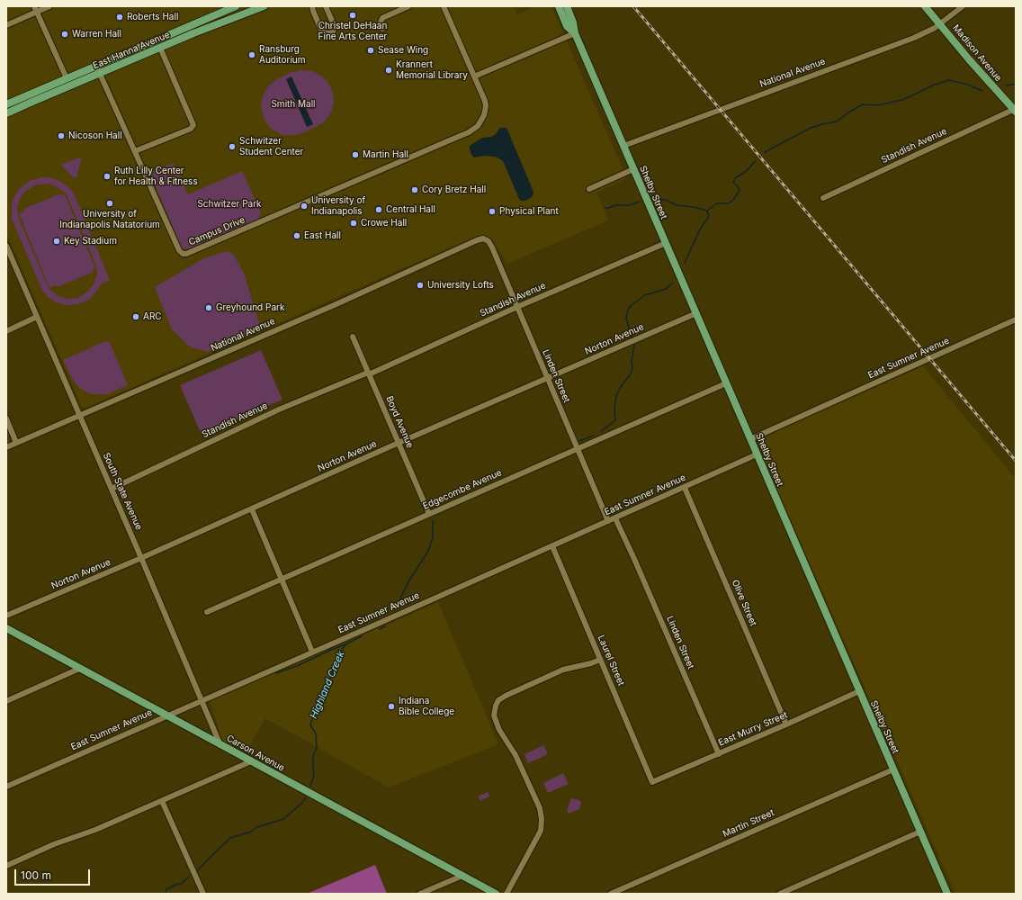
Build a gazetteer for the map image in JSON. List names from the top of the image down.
{
  "streets": {
    "main road": [
      "East Hanna Avenue",
      "Madison Avenue",
      "Shelby Street",
      "Carson Avenue"
    ],
    "street": [
      "National Avenue",
      "Standish Avenue",
      "Campus Drive",
      "Norton Avenue",
      "East Sumner Avenue",
      "Linden Street",
      "Boyd Avenue",
      "Edgecombe Avenue",
      "South State Avenue",
      "Olive Street",
      "Laurel Street",
      "East Murry Street",
      "Martin Street"
    ]
  },
  "crossings": [
    ["East Hanna Avenue", "Campus Drive"],
    ["Madison Avenue", "National Avenue"],
    ["Madison Avenue", "Standish Avenue"],
    ["National Avenue", "Shelby Street"],
    ["National Avenue", "Linden Street"],
    ["National Avenue", "South State Avenue"],
    ["Standish Avenue", "Shelby Street"],
    ["Standish Avenue", "Linden Street"],
    ["Standish Avenue", "Boyd Avenue"],
    ["Standish Avenue", "South State Avenue"],
    ["Shelby Street", "Norton Avenue"],
    ["Shelby Street", "East Sumner Avenue"],
    ["Shelby Street", "Edgecombe Avenue"],
    ["Shelby Street", "East Murry Street"],
    ["Shelby Street", "Martin Street"],
    ["Norton Avenue", "Linden Street"],
    ["Norton Avenue", "Boyd Avenue"],
    ["Norton Avenue", "South State Avenue"],
    ["East Sumner Avenue", "Linden Street"],
    ["East Sumner Avenue", "South State Avenue"],
    ["East Sumner Avenue", "Olive Street"],
    ["East Sumner Avenue", "Laurel Street"],
    ["East Sumner Avenue", "Carson Avenue"],
    ["Linden Street", "Edgecombe Avenue"],
    ["Linden Street", "East Murry Street"],
    ["Boyd Avenue", "Edgecombe Avenue"],
    ["South State Avenue", "Carson Avenue"],
    ["Olive Street", "East Murry Street"],
    ["Laurel Street", "East Murry Street"]
  ],
  "water": ["Highland Creek"],
  "parks": ["Smith Mall", "Schwitzer Park"],
  "places": [
    "Christel DeHaan Fine Arts Center",
    "Roberts Hall",
    "Warren Hall",
    "Sease Wing",
    "Ransburg Auditorium",
    "Krannert Memorial Library",
    "Nicoson Hall",
    "Schwitzer Student Center",
    "Martin Hall",
    "Ruth Lilly Center for Health & Fitness",
    "Cory Bretz Hall",
    "University of Indianapolis Natatorium",
    "University of Indianapolis",
    "Central Hall",
    "Physical Plant",
    "Crowe Hall",
    "East Hall",
    "Key Stadium",
    "University Lofts",
    "Greyhound Park",
    "ARC",
    "Indiana Bible College"
  ],
  "scale_bar": "100 m"
}
